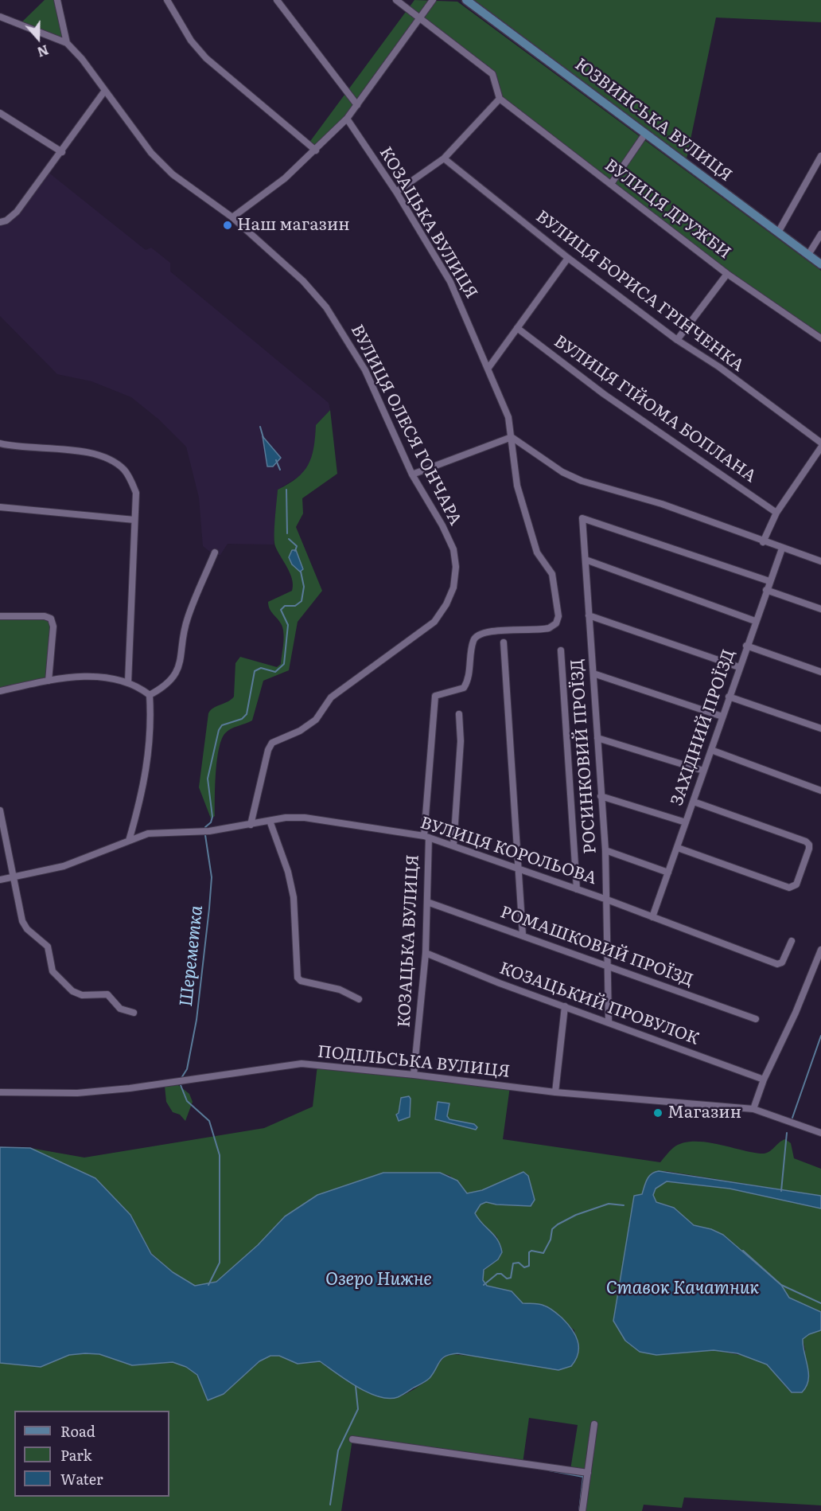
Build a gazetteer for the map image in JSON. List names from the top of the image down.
{
  "streets": {
    "main road": ["ЮЗВИНСЬКА ВУЛИЦЯ"],
    "street": [
      "ВУЛИЦЯ ДРУЖБИ",
      "КОЗАЦЬКА ВУЛИЦЯ",
      "ВУЛИЦЯ БОРИСА ГРІНЧЕНКА",
      "ВУЛИЦЯ ГІЙОМА БОПЛАНА",
      "ВУЛИЦЯ ОЛЕСЯ ГОНЧАРА",
      "ЗАХІДНИЙ ПРОЇЗД",
      "РОСИНКОВИЙ ПРОЇЗД",
      "ВУЛИЦЯ КОРОЛЬОВА",
      "РОМАШКОВИЙ ПРОЇЗД",
      "КОЗАЦЬКИЙ ПРОВУЛОК",
      "ПОДІЛЬСЬКА ВУЛИЦЯ"
    ]
  },
  "crossings": [
    ["КОЗАЦЬКА ВУЛИЦЯ", "ВУЛИЦЯ КОРОЛЬОВА"],
    ["КОЗАЦЬКА ВУЛИЦЯ", "РОМАШКОВИЙ ПРОЇЗД"],
    ["КОЗАЦЬКА ВУЛИЦЯ", "КОЗАЦЬКИЙ ПРОВУЛОК"],
    ["КОЗАЦЬКА ВУЛИЦЯ", "ПОДІЛЬСЬКА ВУЛИЦЯ"],
    ["ВУЛИЦЯ ОЛЕСЯ ГОНЧАРА", "ВУЛИЦЯ КОРОЛЬОВА"],
    ["ЗАХІДНИЙ ПРОЇЗД", "РОСИНКОВИЙ ПРОЇЗД"],
    ["ЗАХІДНИЙ ПРОЇЗД", "ВУЛИЦЯ КОРОЛЬОВА"],
    ["РОСИНКОВИЙ ПРОЇЗД", "ВУЛИЦЯ КОРОЛЬОВА"],
    ["РОСИНКОВИЙ ПРОЇЗД", "РОМАШКОВИЙ ПРОЇЗД"],
    ["РОСИНКОВИЙ ПРОЇЗД", "КОЗАЦЬКИЙ ПРОВУЛОК"]
  ],
  "water": ["Шереметка", "Озеро Нижнє", "Ставок Качатник"],
  "places": ["Наш магазин", "Магазин"],
  "legend": ["Road", "Park", "Water"],
  "north": "bottom"
}
